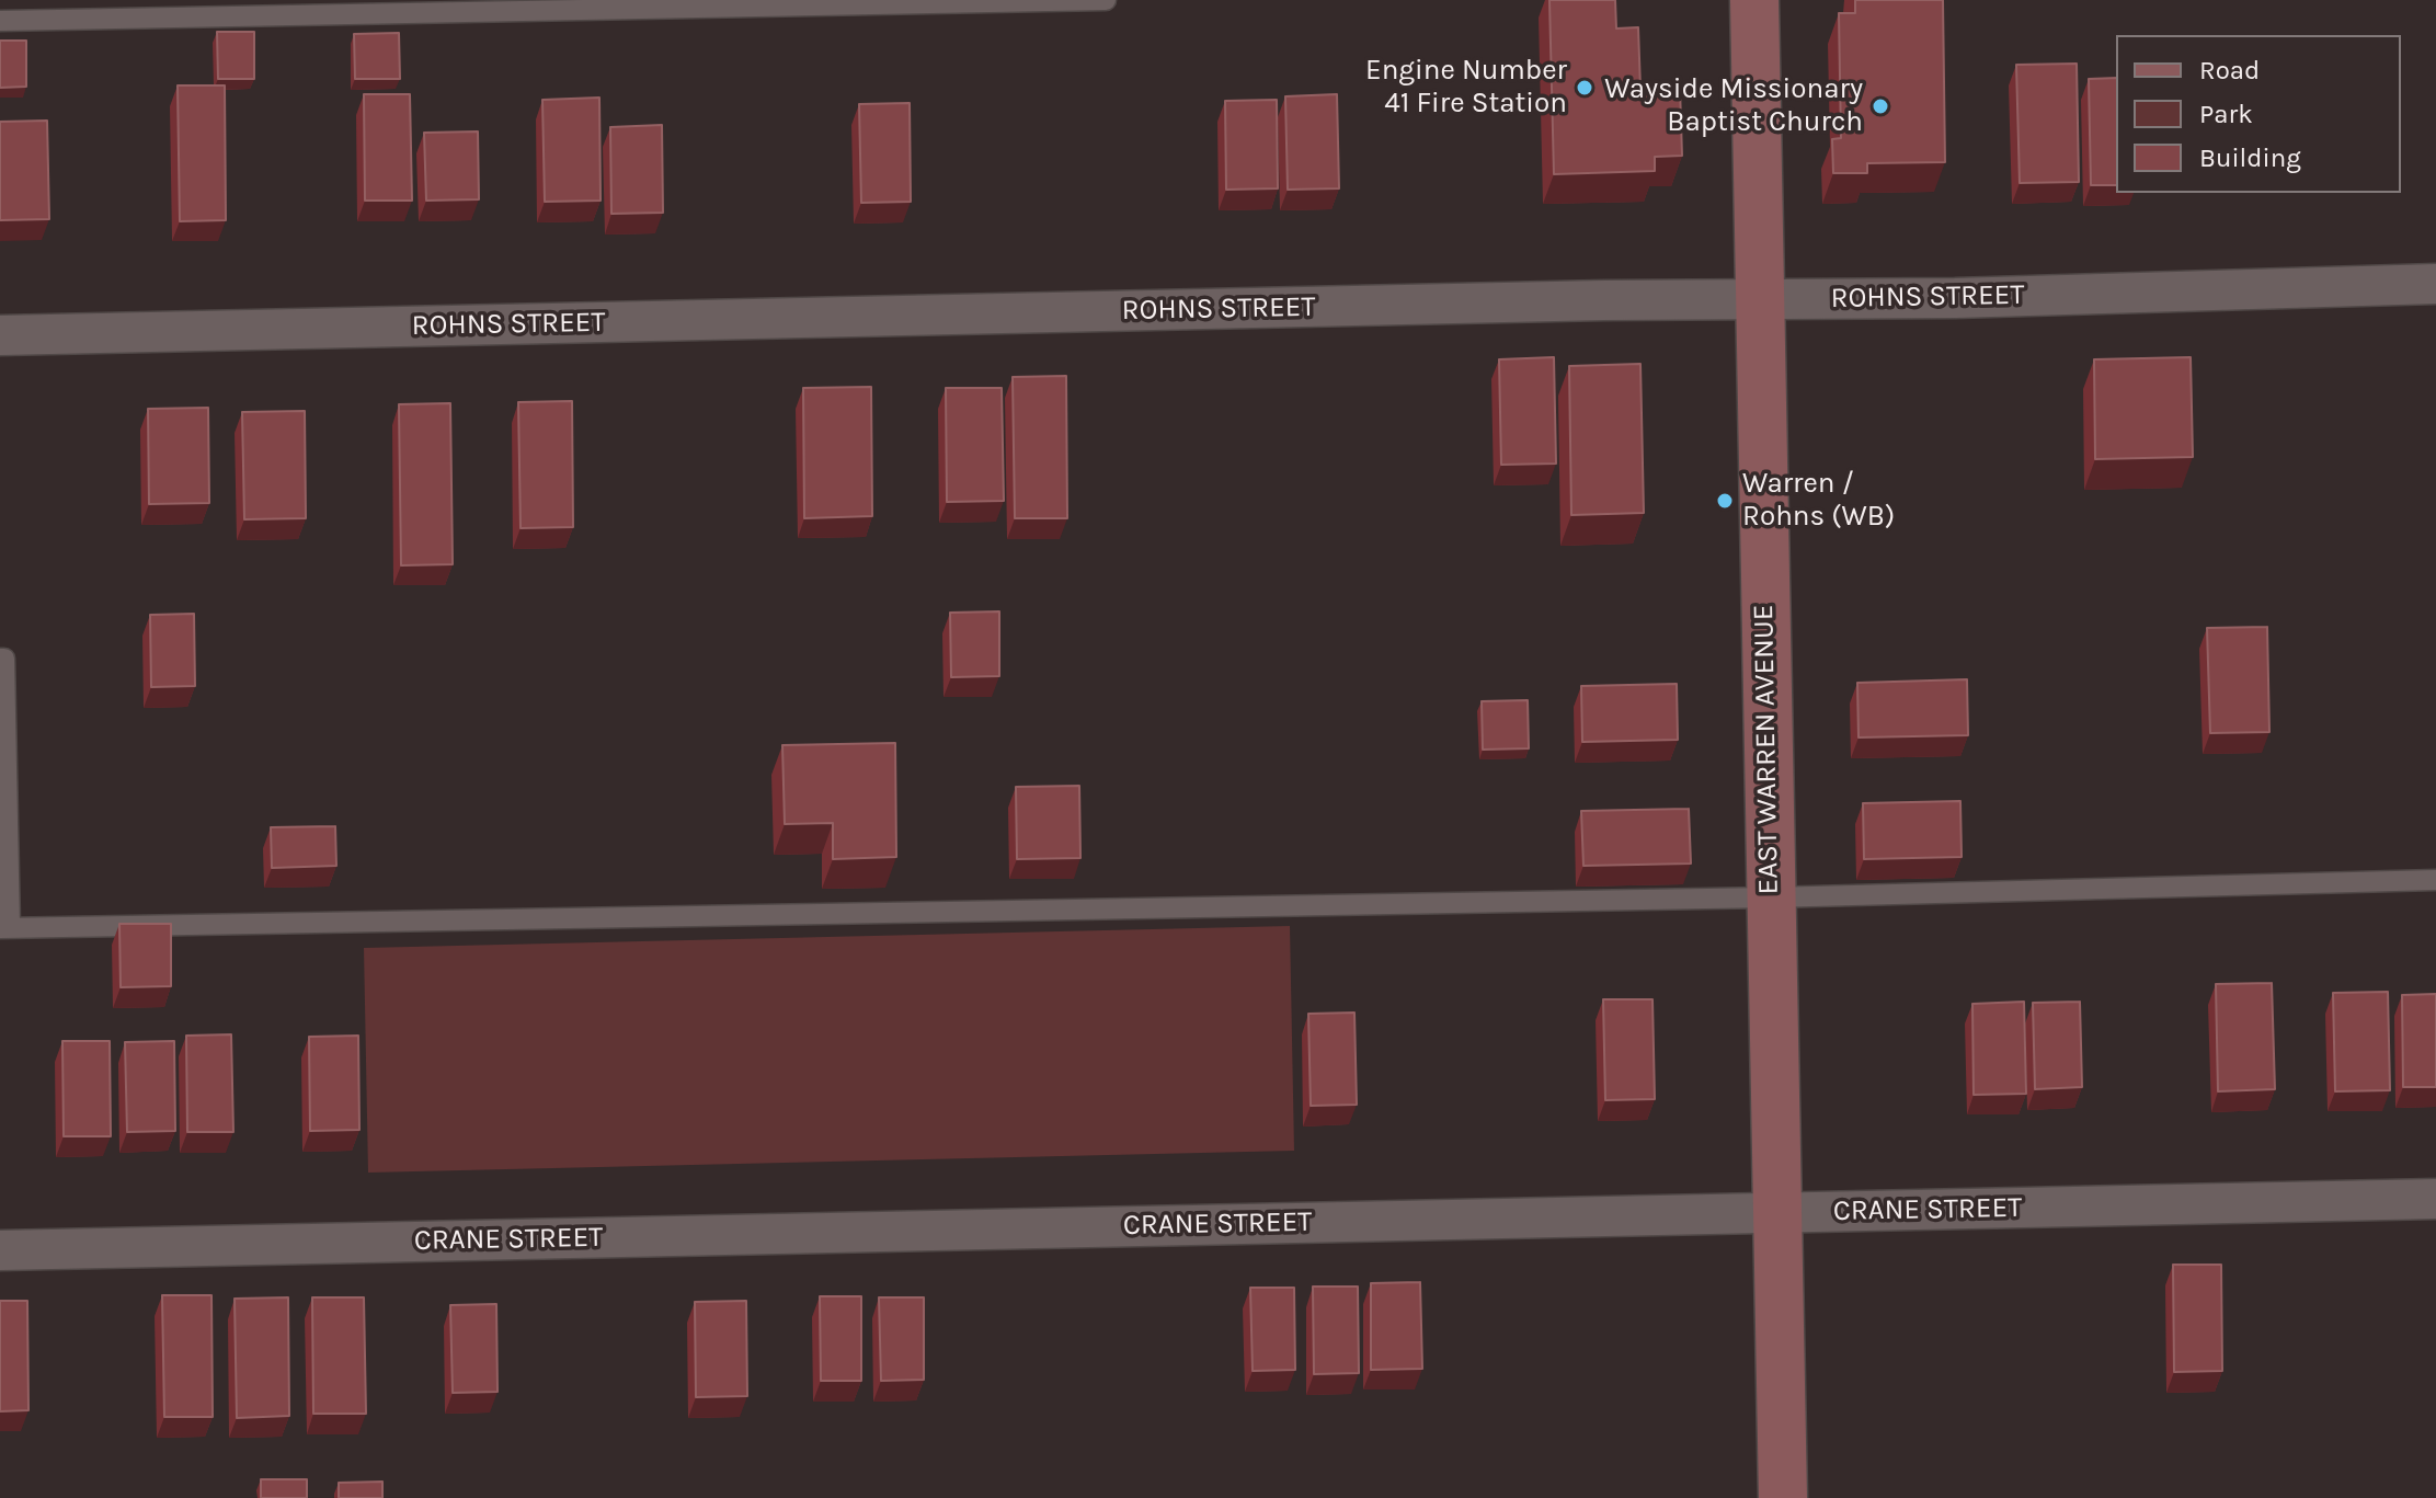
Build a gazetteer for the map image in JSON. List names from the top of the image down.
{
  "streets": {
    "main road": ["EAST WARREN AVENUE"],
    "street": ["ROHNS STREET", "CRANE STREET"]
  },
  "crossings": [
    ["ROHNS STREET", "EAST WARREN AVENUE"],
    ["EAST WARREN AVENUE", "CRANE STREET"]
  ],
  "places": ["Engine Number 41 Fire Station", "Wayside Missionary Baptist Church", "Warren / Rohns (WB)"],
  "legend": ["Road", "Park", "Building"]
}
